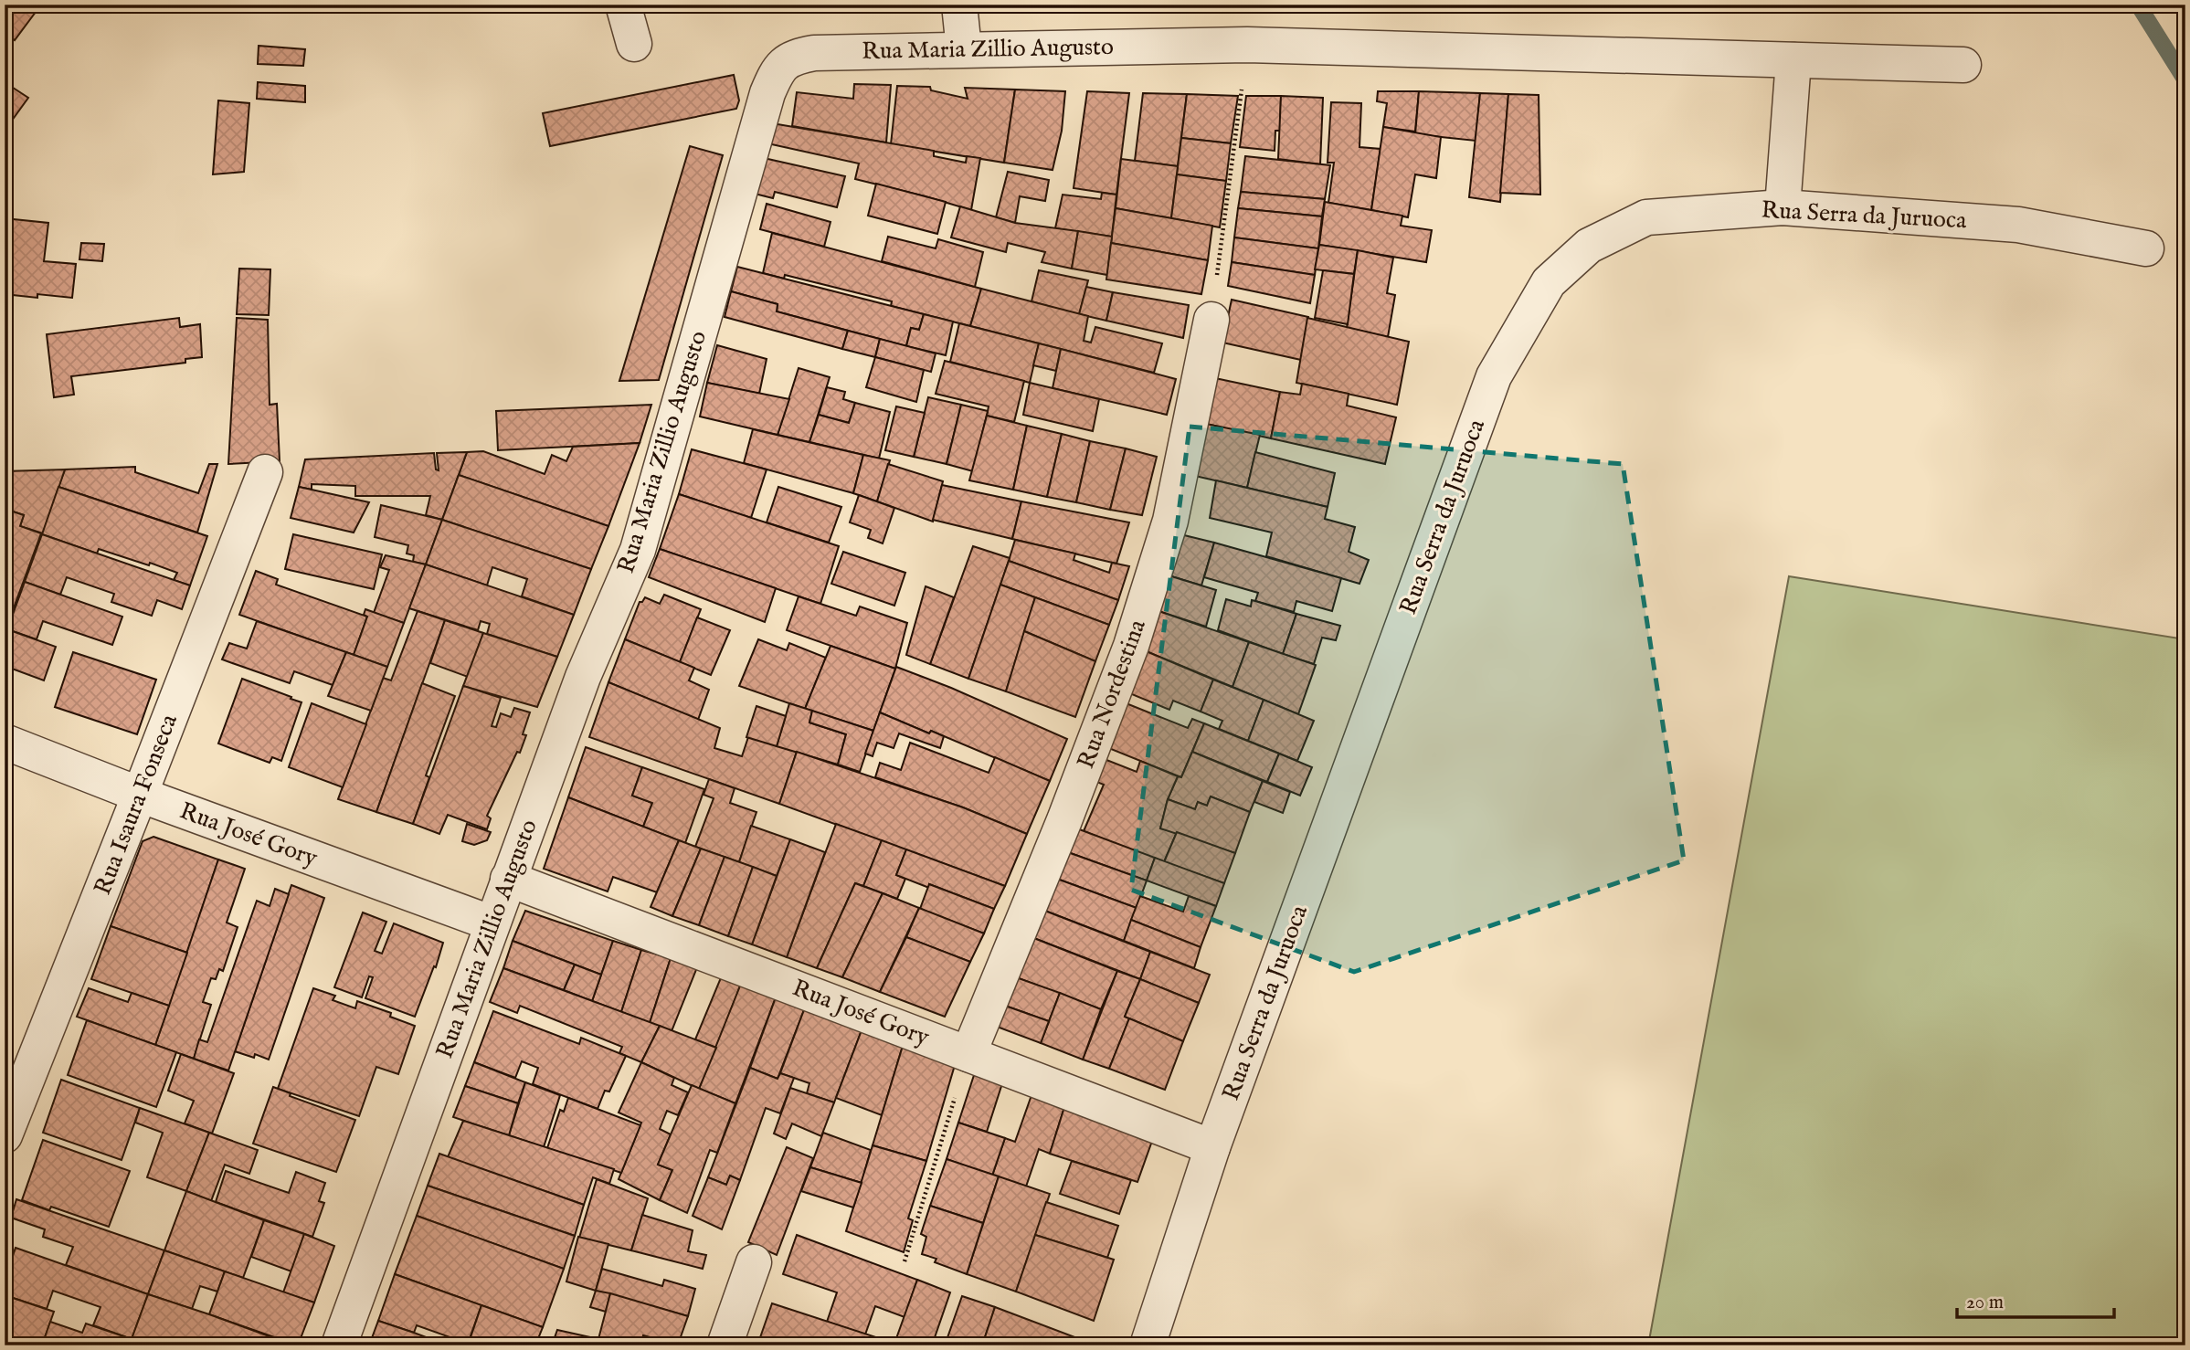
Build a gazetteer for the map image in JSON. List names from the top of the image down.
{
  "streets": {
    "street": [
      "Rua Maria Zillio Augusto",
      "Rua Serra da Juruoca",
      "Rua Nordestina",
      "Rua Isaura Fonseca",
      "Rua José Gory"
    ]
  },
  "crossings": [
    ["Rua Maria Zillio Augusto", "Rua José Gory"],
    ["Rua Serra da Juruoca", "Rua José Gory"],
    ["Rua Nordestina", "Rua José Gory"],
    ["Rua Isaura Fonseca", "Rua José Gory"]
  ],
  "scale_bar": "20 m"
}
